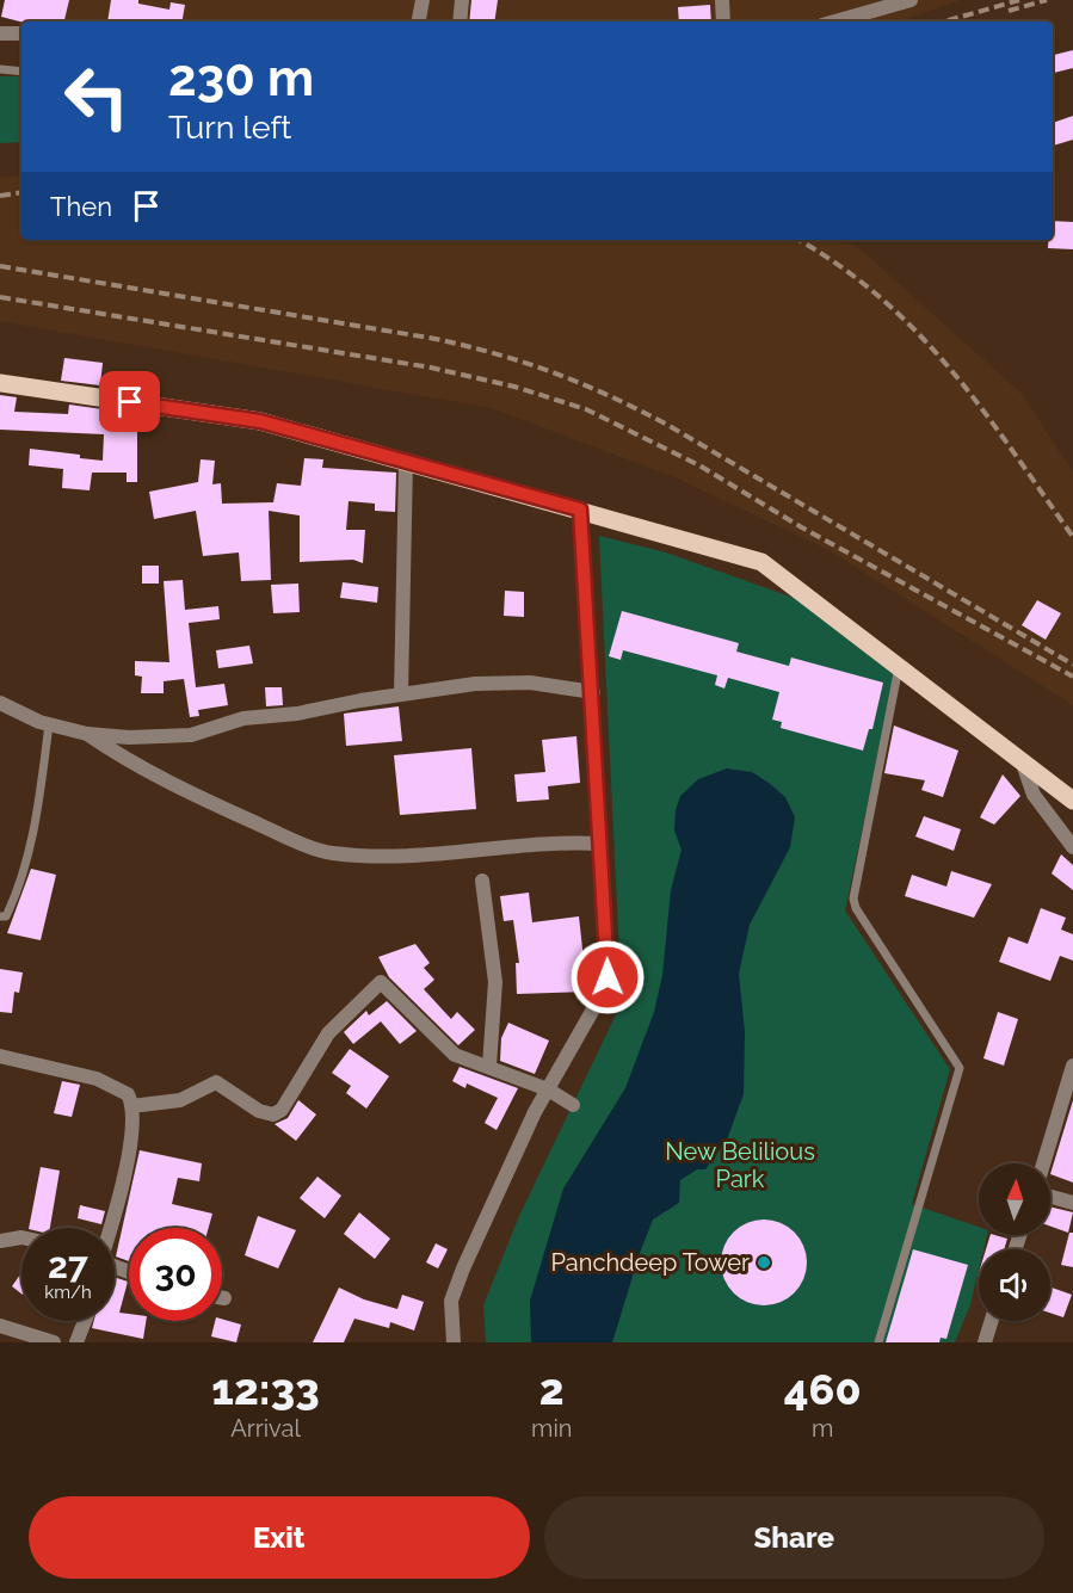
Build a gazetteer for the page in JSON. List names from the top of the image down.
{
  "parks": ["New Belilious Park"],
  "places": ["Panchdeep Tower"],
  "north": "top",
  "page": {
    "turn": ["230 m", "Turn left"],
    "then": "Then",
    "speed": "27 km/h",
    "limit": "30",
    "eta": [
      "12:33",
      "Arrival",
      "2",
      "min",
      "460",
      "m"
    ],
    "buttons": ["Exit", "Share"]
  }
}
